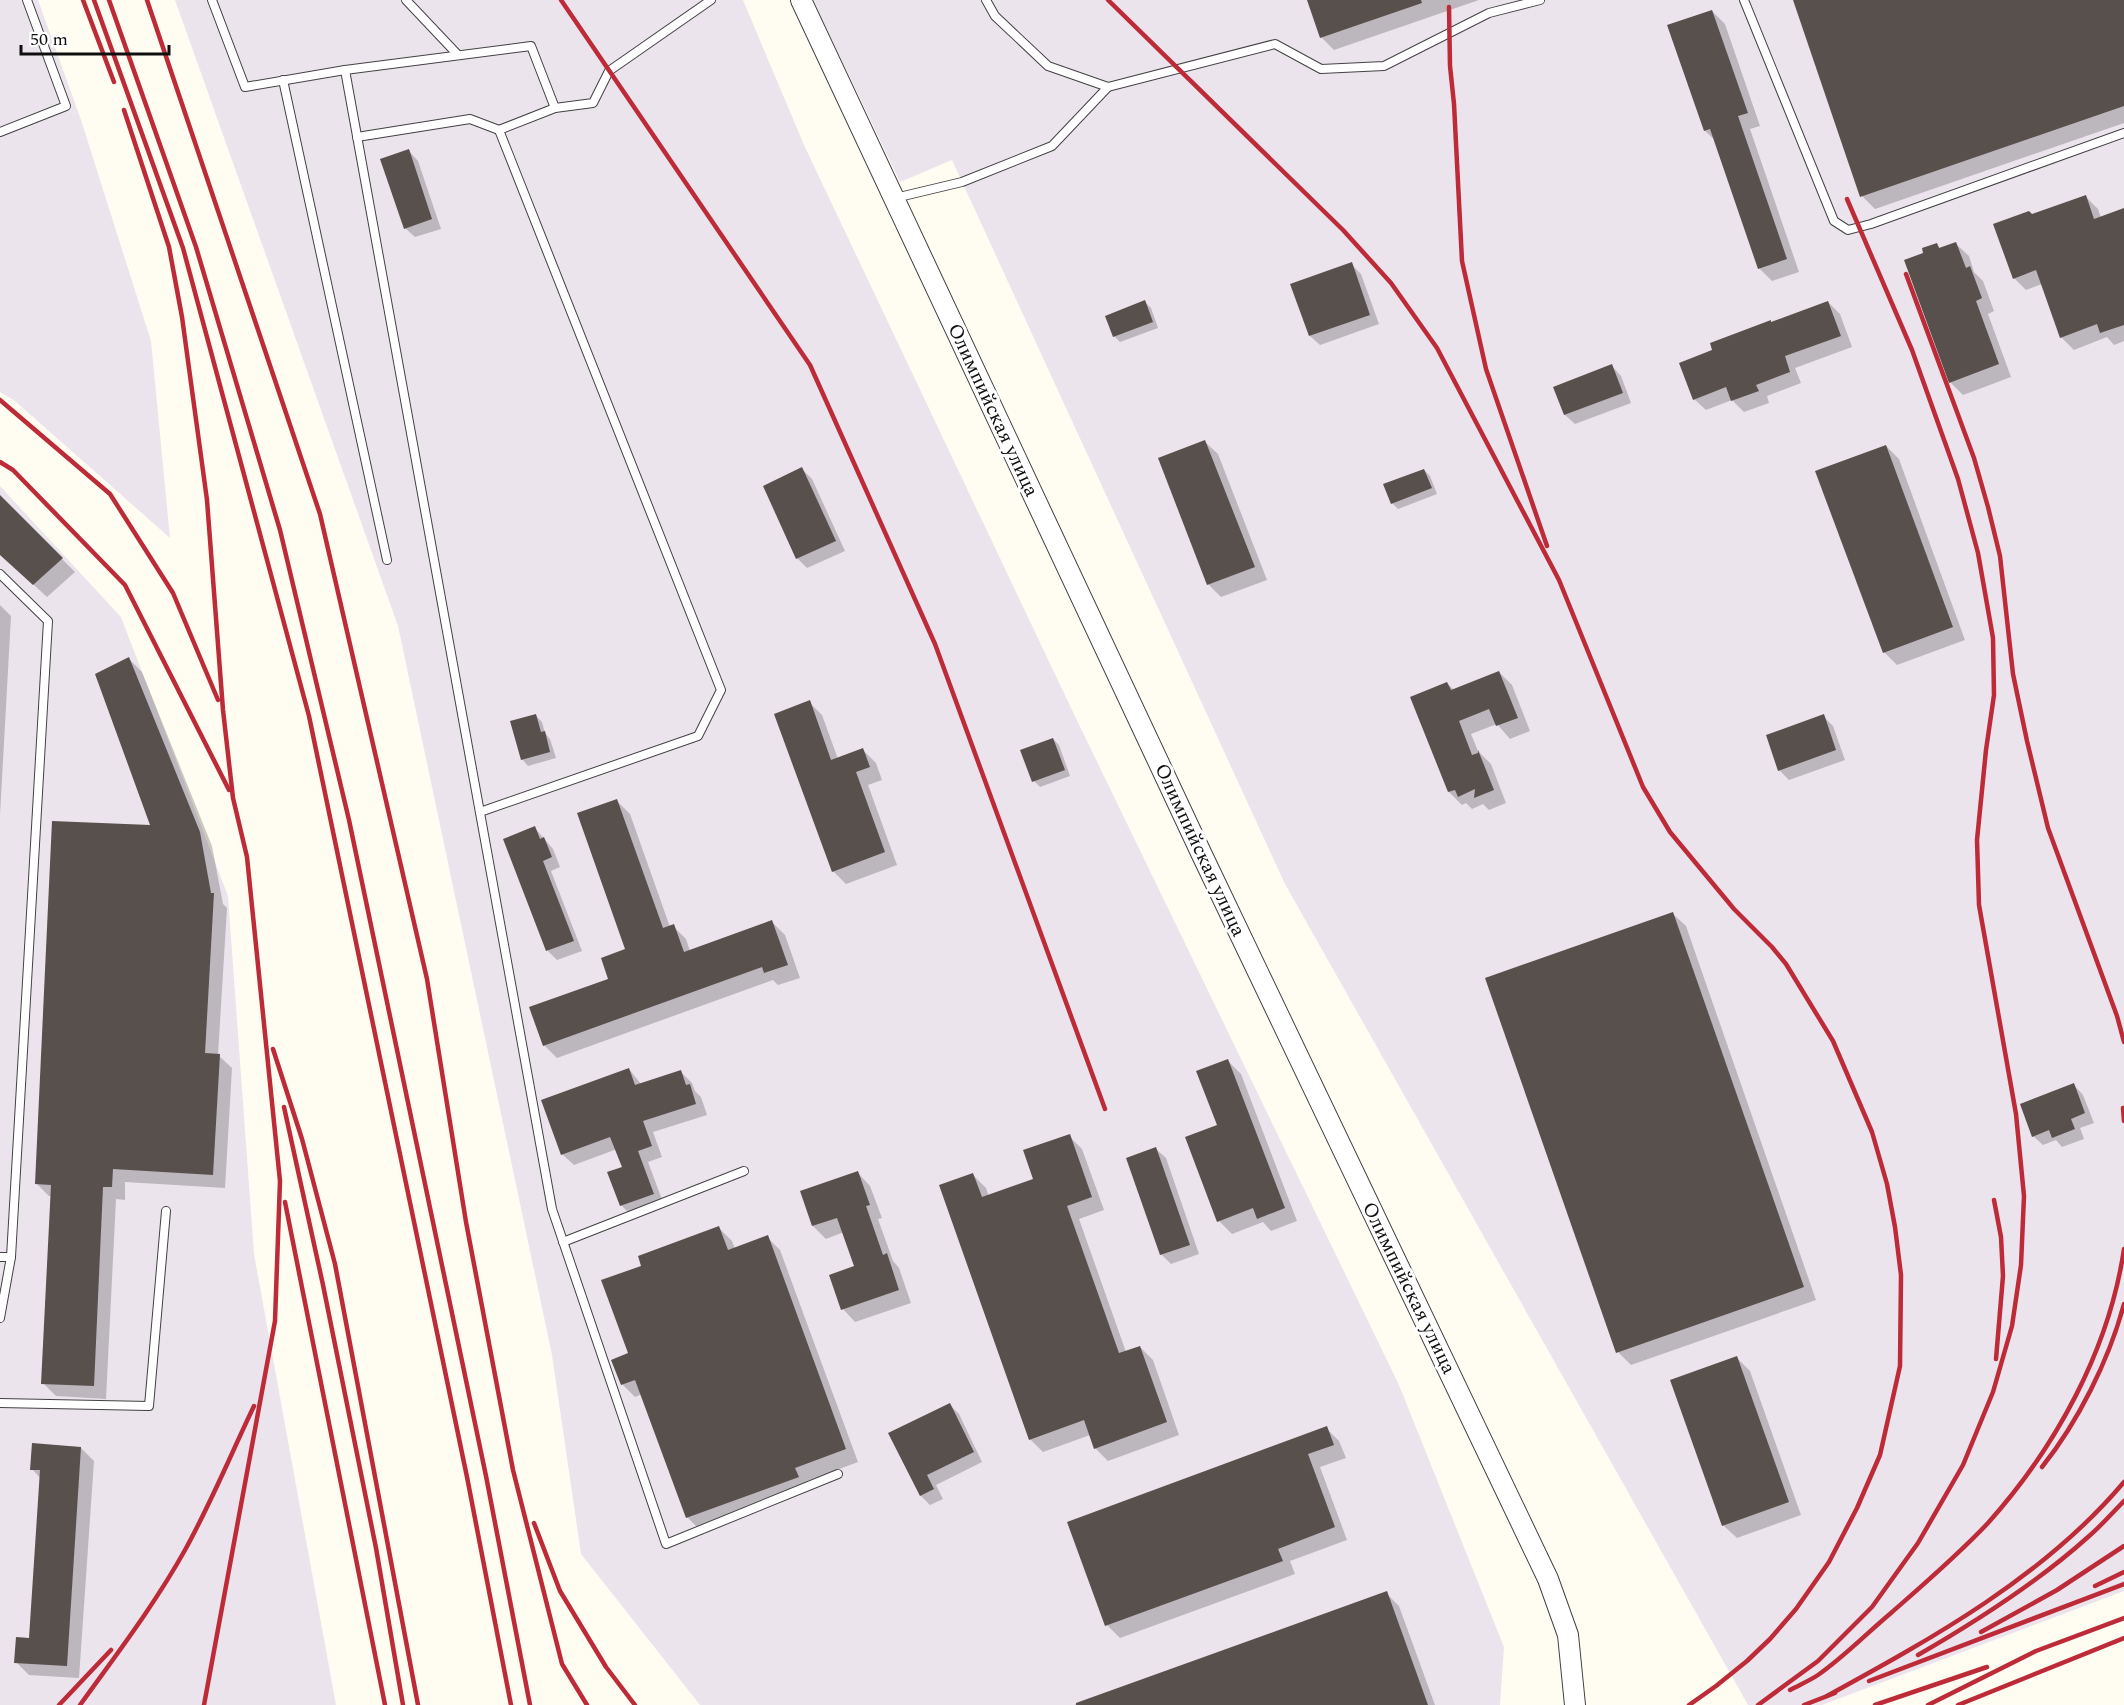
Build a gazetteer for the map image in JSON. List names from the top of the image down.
{
  "streets": {
    "street": ["Олимпийская улица"]
  },
  "scale_bar": "50 m"
}
